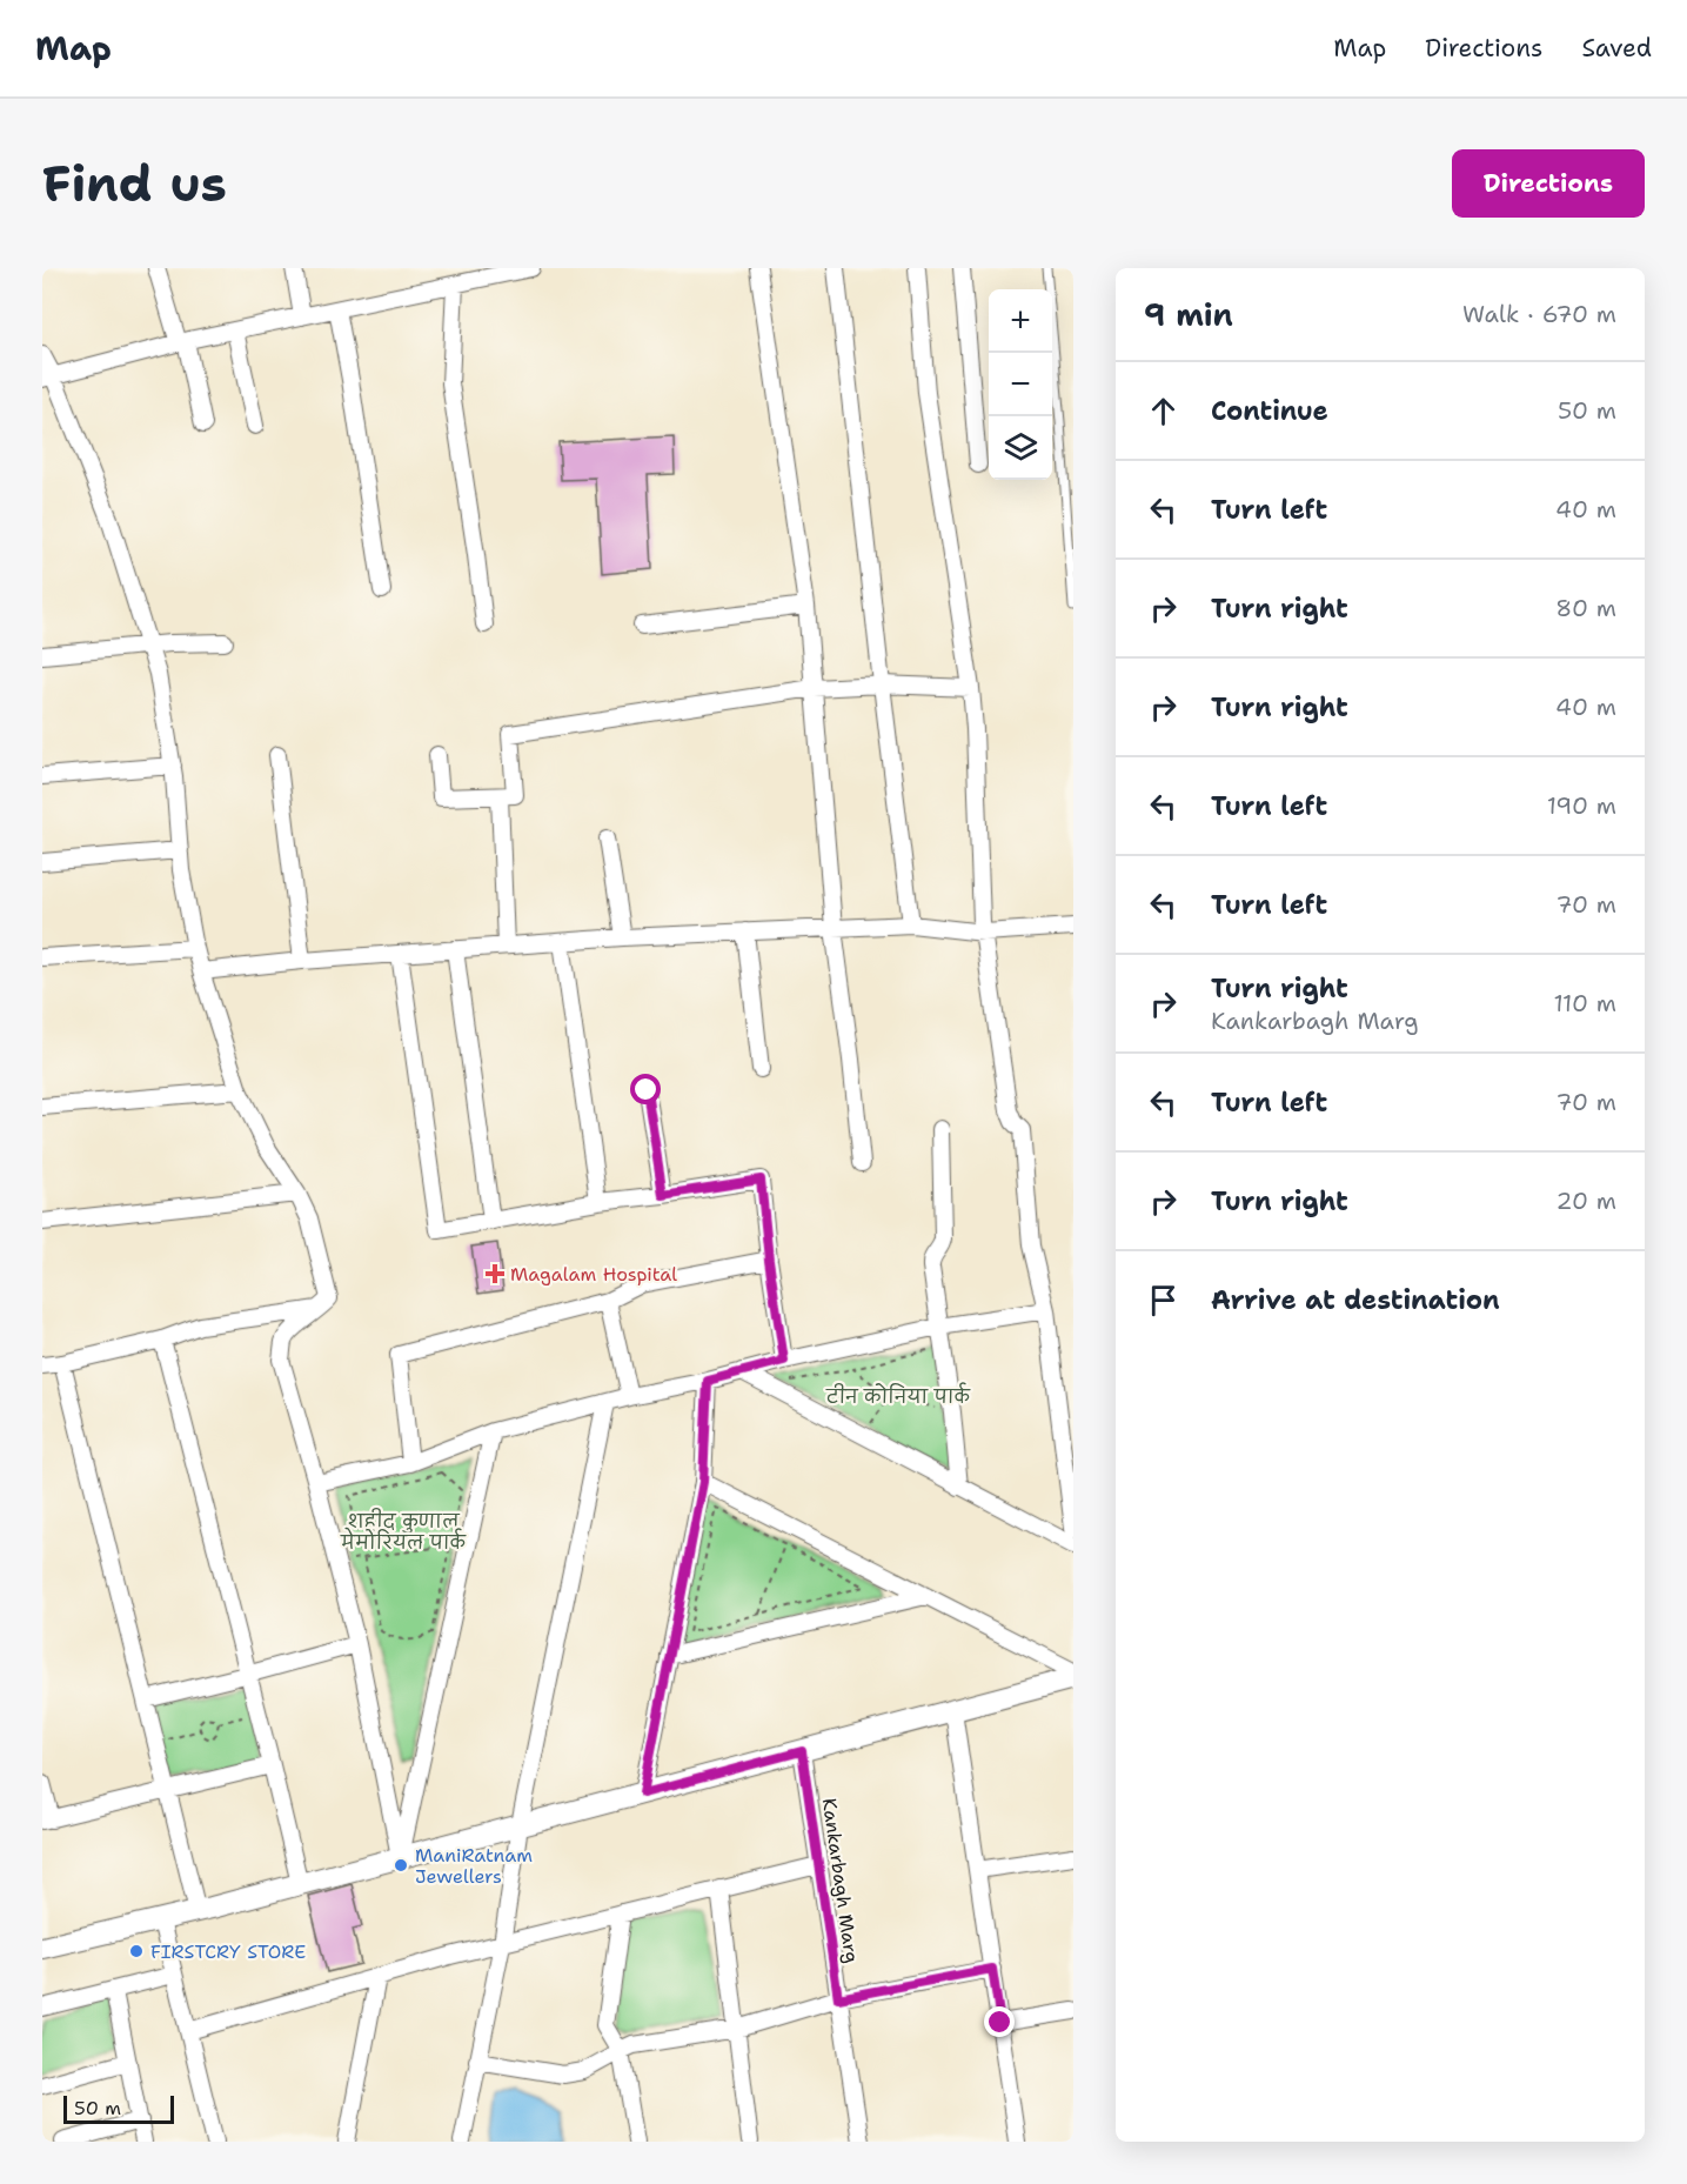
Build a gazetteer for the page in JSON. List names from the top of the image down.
{
  "streets": {
    "street": ["Kankarbagh Marg"]
  },
  "parks": ["टीन कोनिया पार्क", "शहीद कुणाल मेमोरियल पार्क"],
  "places": {
    "health": ["Magalam Hospital"],
    "other": ["ManiRatnam Jewellers", "FIRSTCRY STORE"]
  },
  "scale_bar": "50 m",
  "page": {
    "header": "Map",
    "nav": ["Map", "Directions", "Saved"],
    "buttons": "Directions",
    "title": "Find us",
    "heading": ["9 min", "Walk · 670 m"],
    "map_buttons": ["+", "−"],
    "list": [
      ["Continue", "50 m"],
      ["Turn left", "40 m"],
      ["Turn right", "80 m"],
      ["Turn right", "40 m"],
      ["Turn left", "190 m"],
      ["Turn left", "70 m"],
      ["Turn right", "Kankarbagh Marg", "110 m"],
      ["Turn left", "70 m"],
      ["Turn right", "20 m"],
      "Arrive at destination"
    ],
    "scale": "50 m"
  }
}
